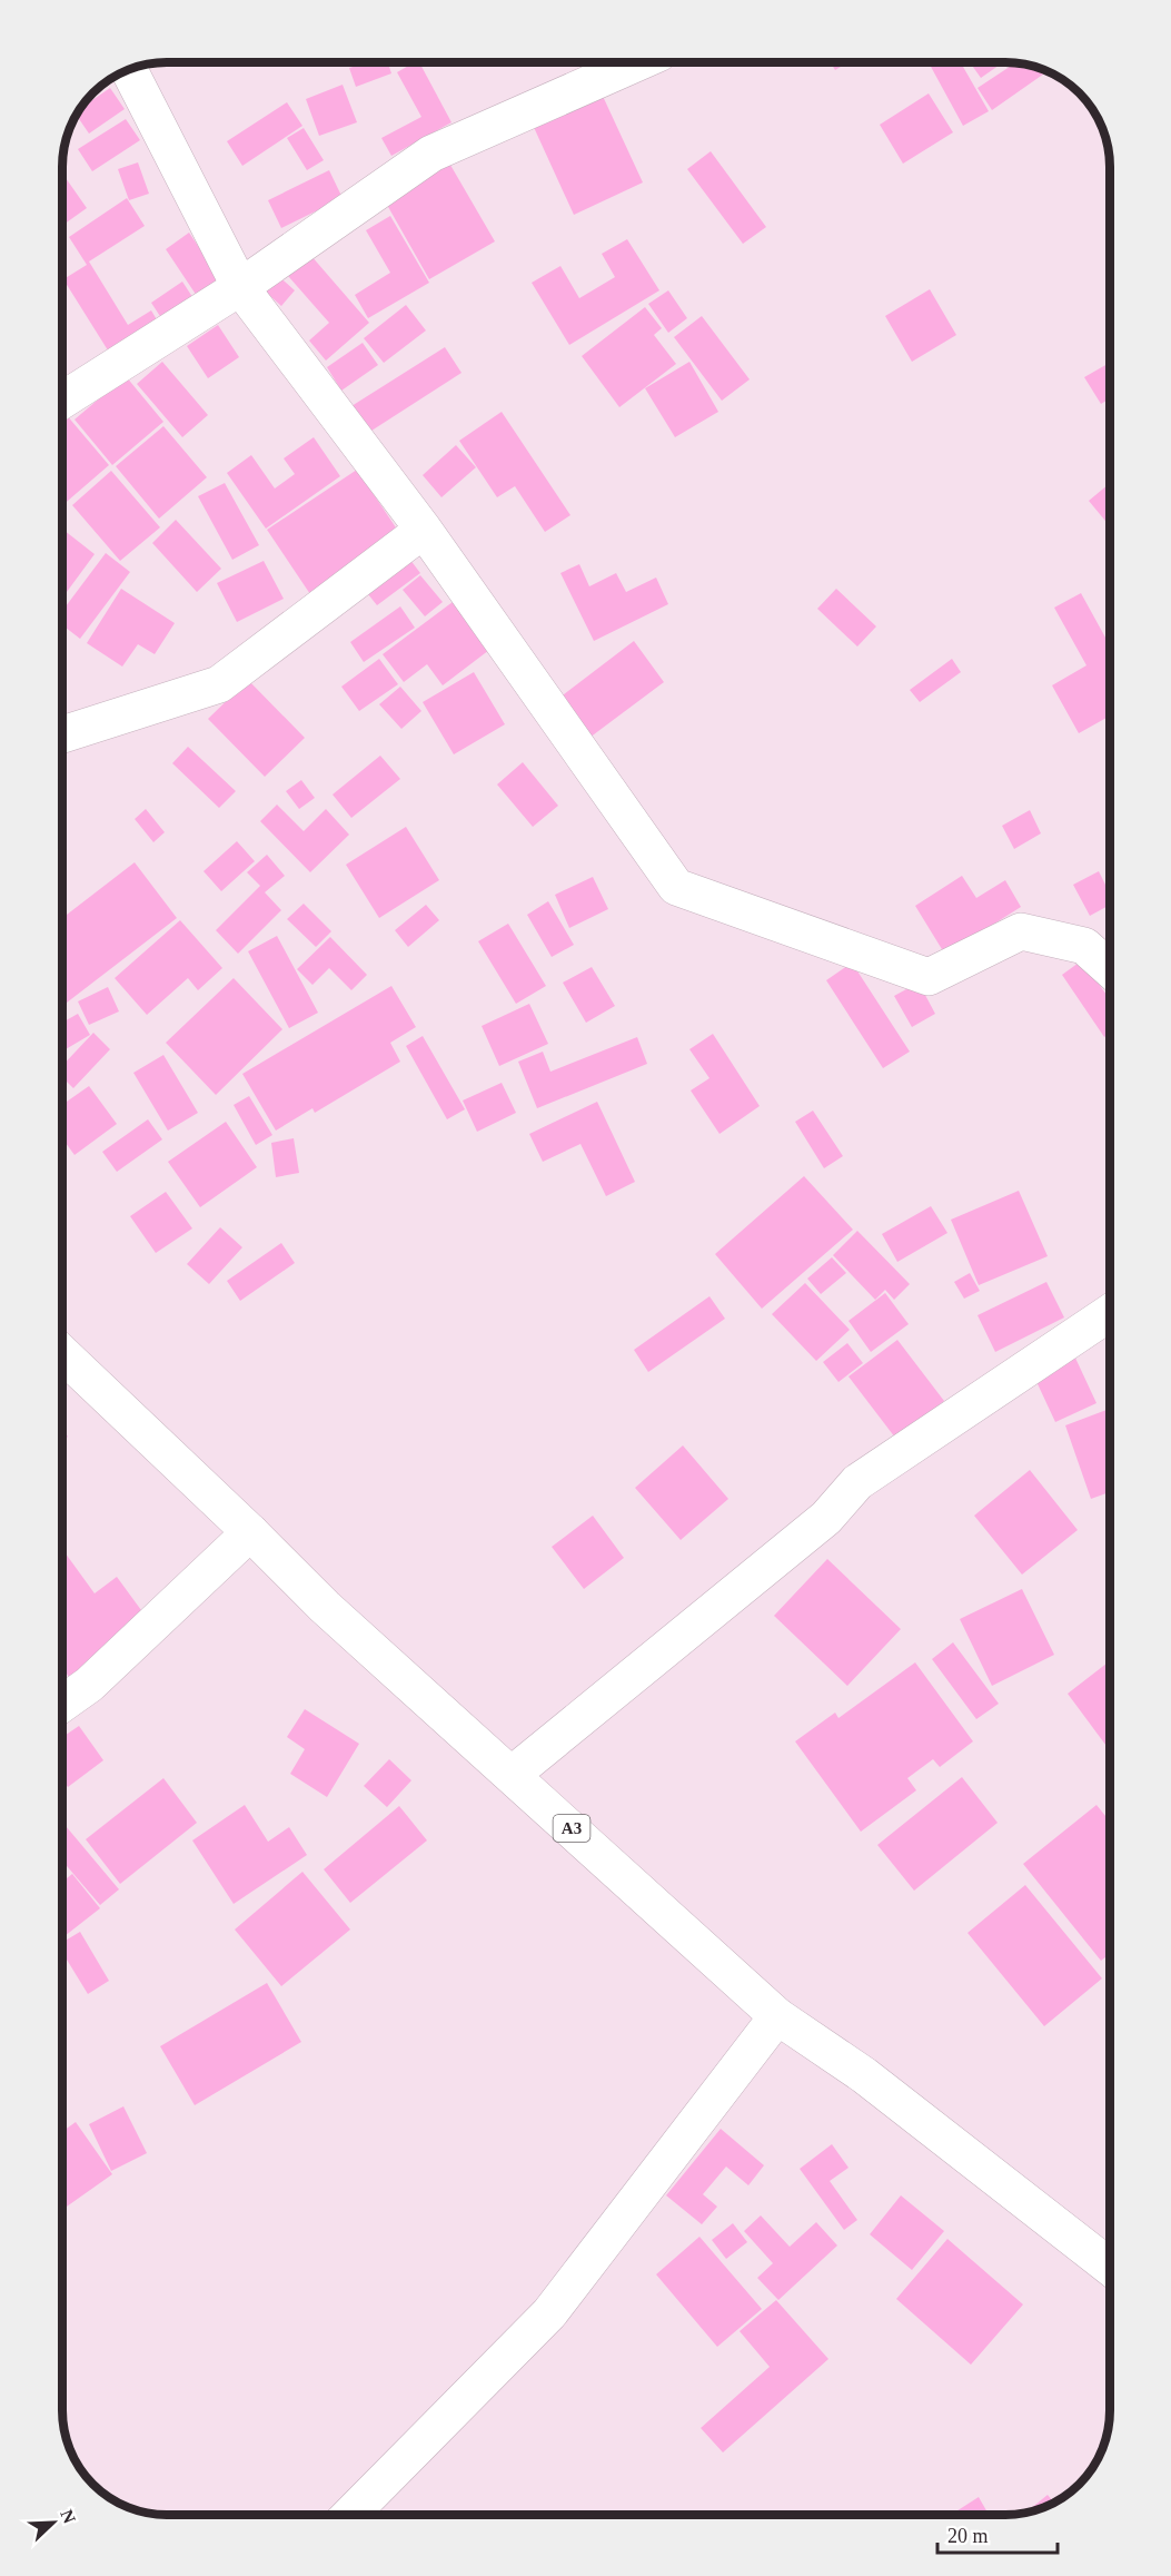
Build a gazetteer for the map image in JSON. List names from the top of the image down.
{
  "streets": {
    "main road": ["A3"]
  },
  "scale_bar": "20 m",
  "north": "top right"
}
